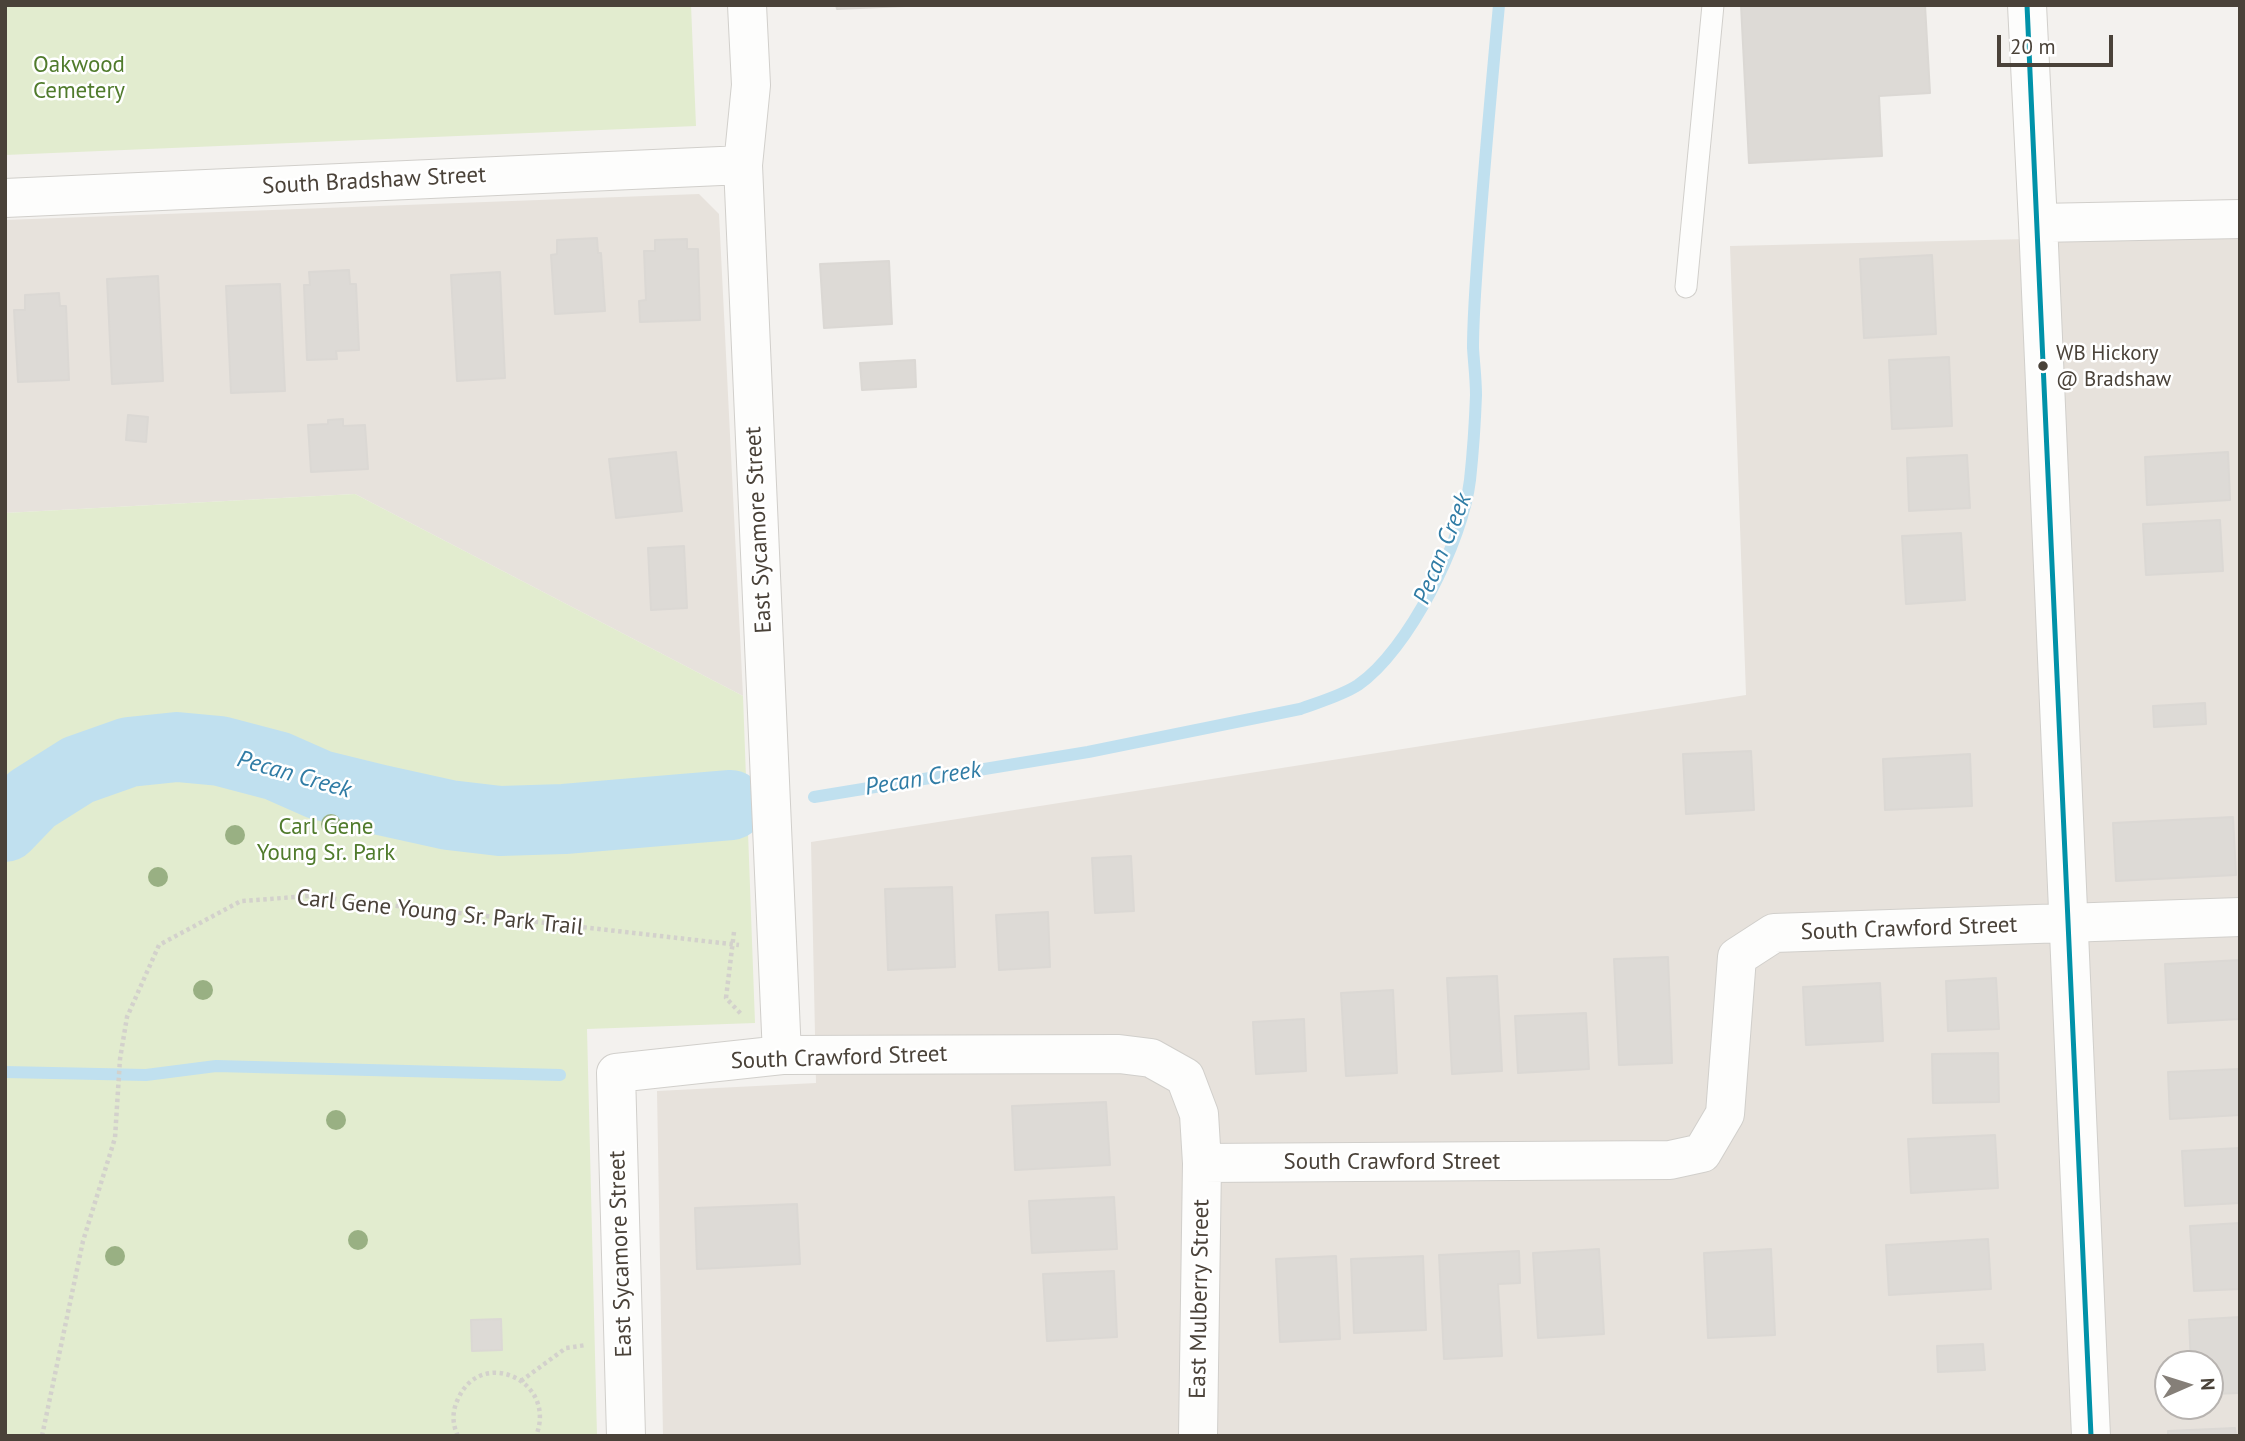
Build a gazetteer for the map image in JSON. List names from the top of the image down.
{
  "streets": {
    "street": [
      "South Bradshaw Street",
      "East Sycamore Street",
      "South Crawford Street",
      "East Mulberry Street"
    ],
    "path": ["Carl Gene Young Sr. Park Trail"]
  },
  "crossings": [
    ["South Bradshaw Street", "East Sycamore Street"],
    ["East Sycamore Street", "Carl Gene Young Sr. Park Trail"],
    ["East Sycamore Street", "South Crawford Street"],
    ["South Crawford Street", "East Mulberry Street"]
  ],
  "water": ["Pecan Creek"],
  "parks": ["Oakwood Cemetery", "Carl Gene Young Sr. Park"],
  "places": ["WB Hickory @ Bradshaw"],
  "scale_bar": "20 m",
  "north": "right"
}
